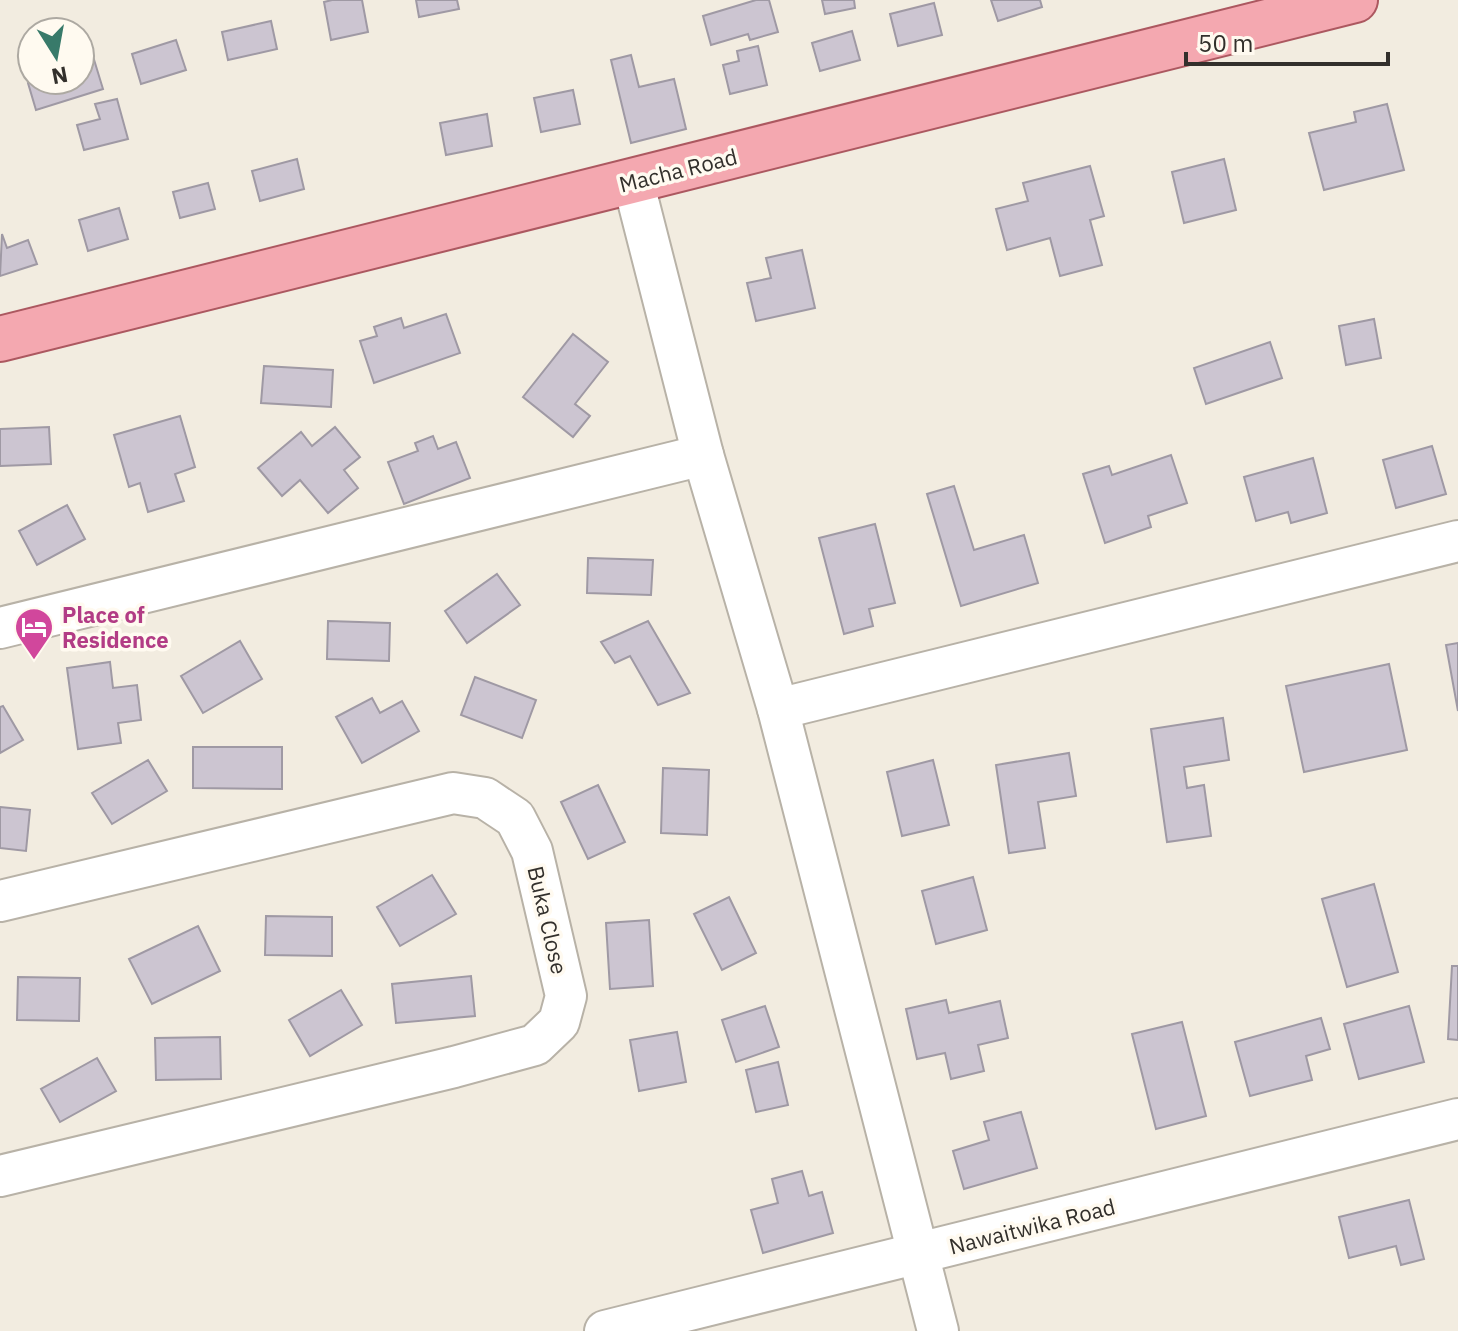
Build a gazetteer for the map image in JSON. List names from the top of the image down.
{
  "streets": {
    "main road": ["Macha Road"],
    "street": ["Buka Close", "Nawaitwika Road"]
  },
  "places": {
    "hotel": ["Place of Residence"]
  },
  "scale_bar": "50 m",
  "north": "bottom"
}
